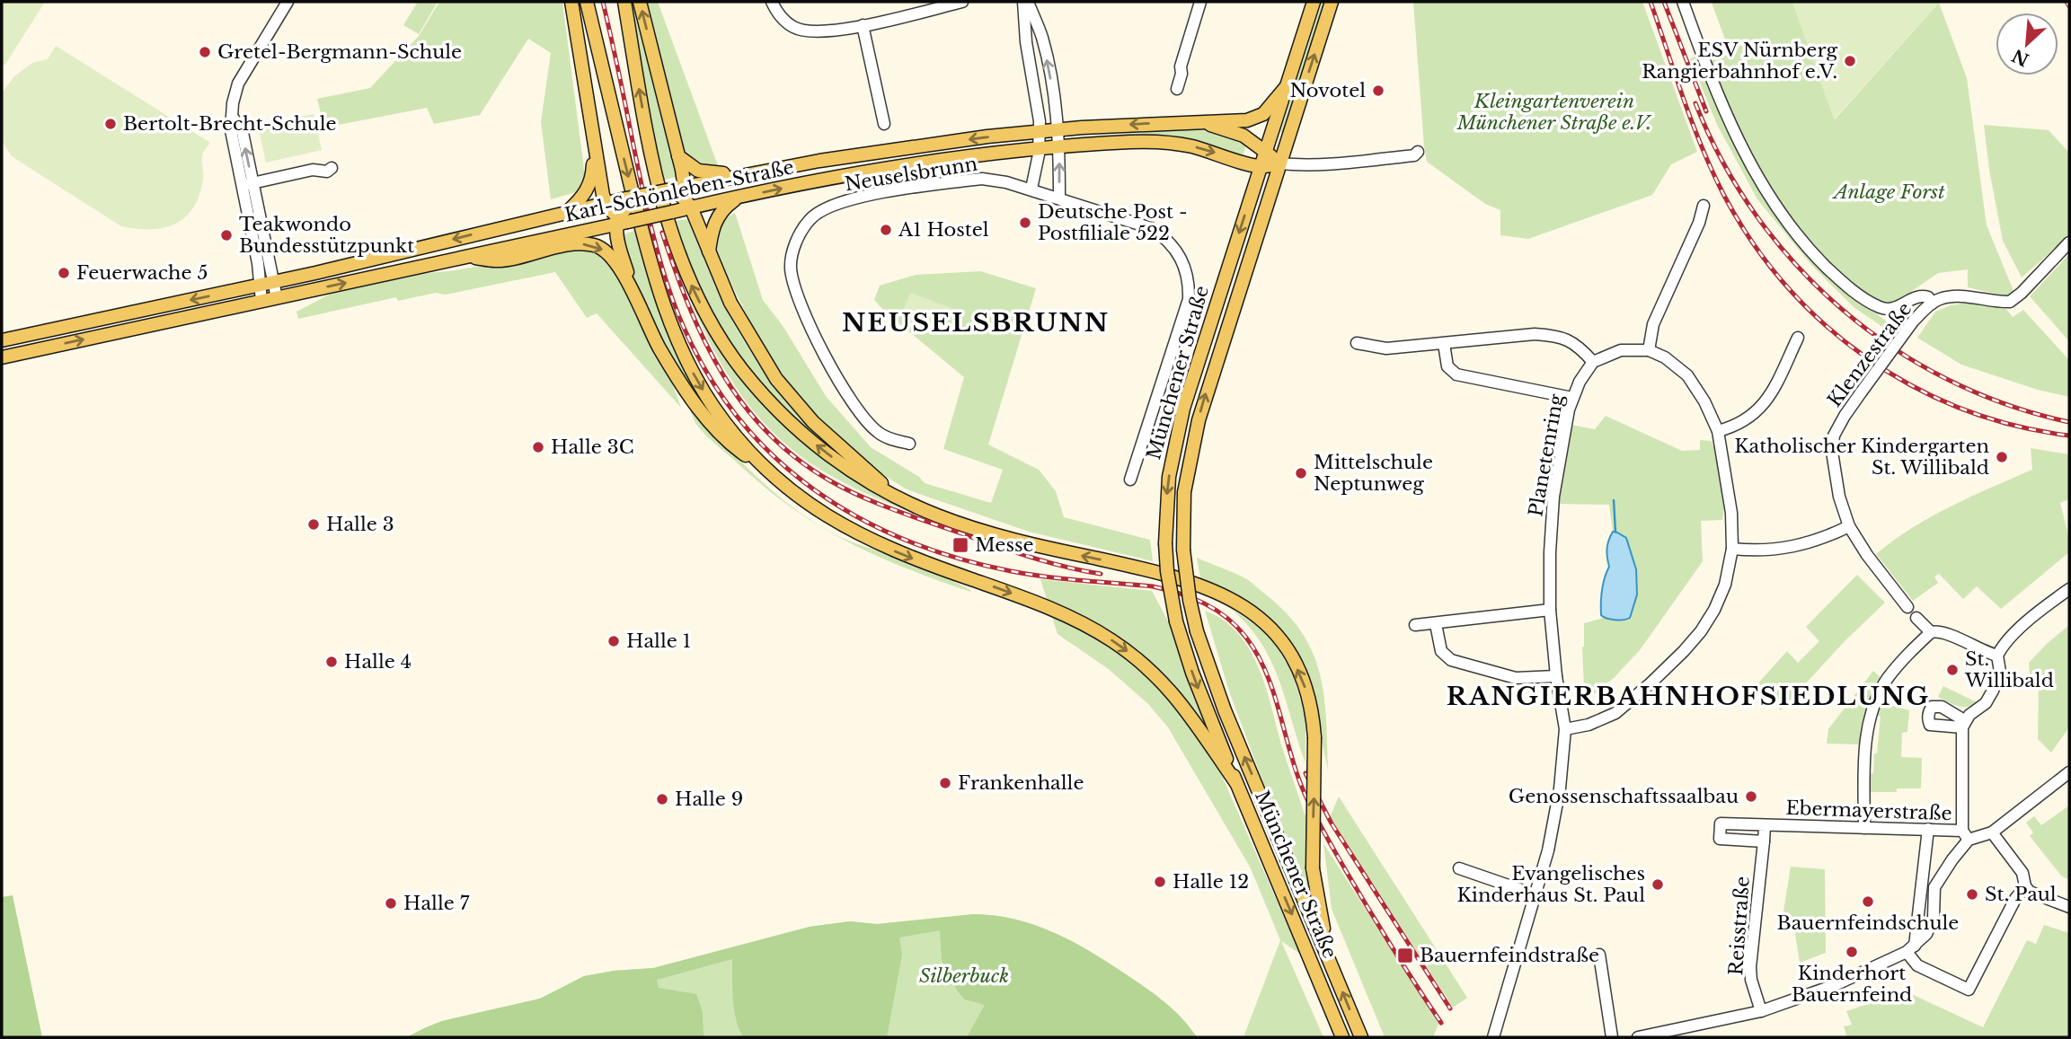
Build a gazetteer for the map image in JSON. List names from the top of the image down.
{
  "streets": {
    "main road": ["Karl-Schönleben-Straße", "Münchener Straße"],
    "street": [
      "Neuselsbrunn",
      "Klenzestraße",
      "Planetenring",
      "Ebermayerstraße",
      "Reisstraße"
    ]
  },
  "crossings": [
    ["Karl-Schönleben-Straße", "Münchener Straße"],
    ["Ebermayerstraße", "Reisstraße"]
  ],
  "districts": ["NEUSELSBRUNN", "RANGIERBAHNHOFSIEDLUNG"],
  "parks": ["Kleingartenverein Münchener Straße e.V.", "Anlage Forst", "Silberbuck"],
  "places": {
    "other": [
      "Gretel-Bergmann-Schule",
      "ESV Nürnberg Rangierbahnhof e.V.",
      "Novotel",
      "Bertolt-Brecht-Schule",
      "Deutsche Post - Postfiliale 522",
      "A1 Hostel",
      "Teakwondo Bundesstützpunkt",
      "Feuerwache 5",
      "Halle 3C",
      "Katholischer Kindergarten St. Willibald",
      "Mittelschule Neptunweg",
      "Halle 3",
      "Halle 1",
      "Halle 4",
      "St. Willibald",
      "Frankenhalle",
      "Genossenschaftssaalbau",
      "Halle 9",
      "Halle 12",
      "Evangelisches Kinderhaus St. Paul",
      "St. Paul",
      "Bauernfeindschule",
      "Halle 7",
      "Kinderhort Bauernfeind"
    ],
    "transit": ["Messe", "Bauernfeindstraße"]
  },
  "north": "bottom left"
}
